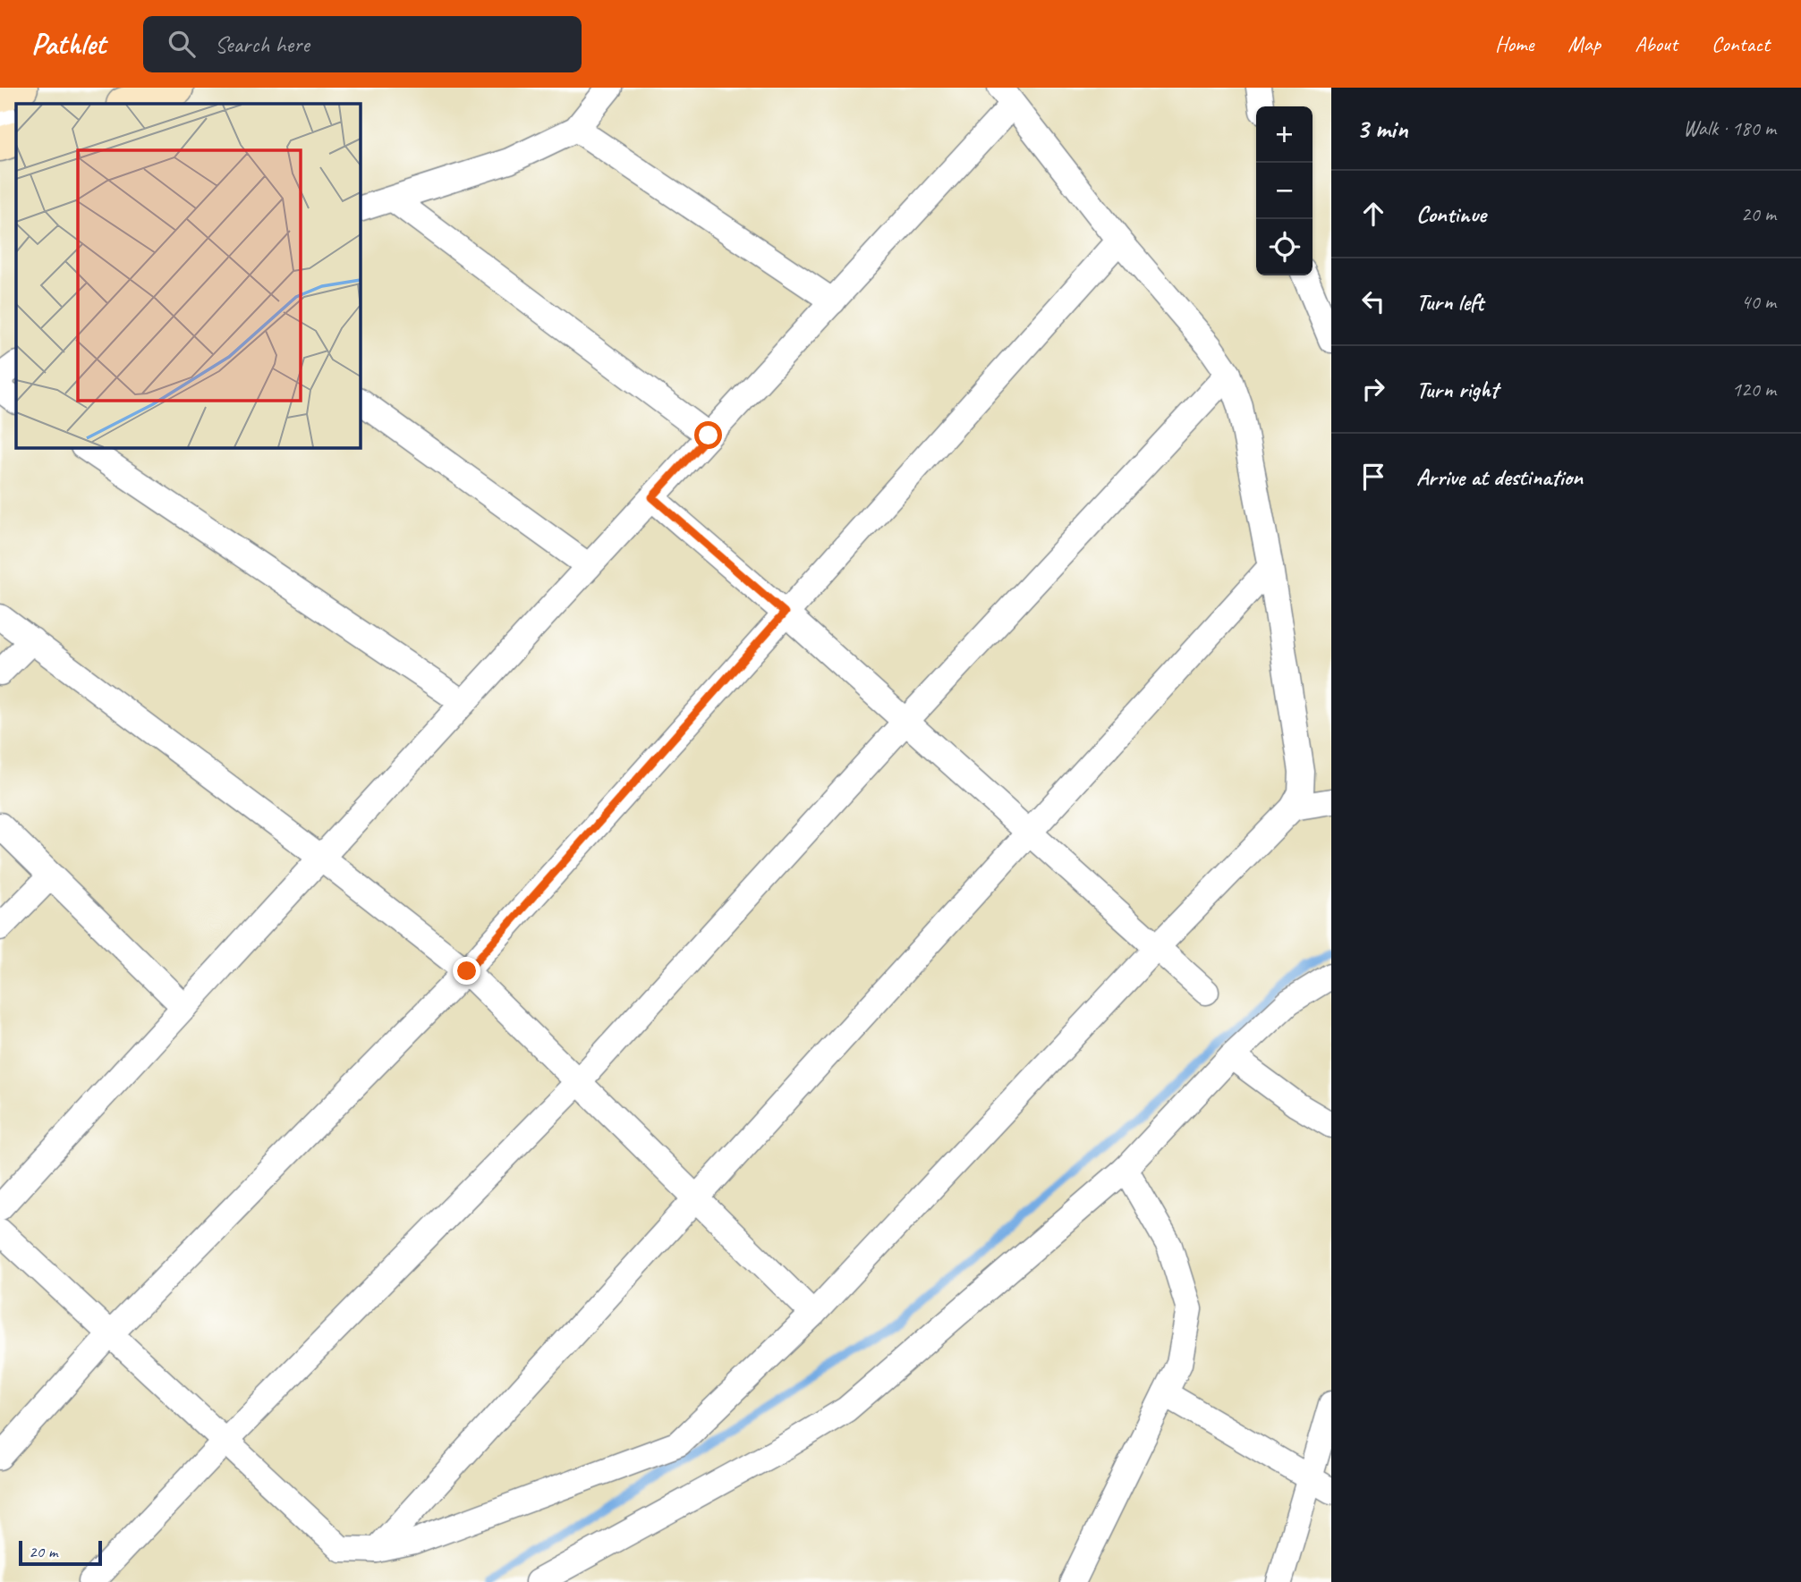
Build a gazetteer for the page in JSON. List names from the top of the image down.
{
  "scale_bar": "20 m",
  "page": {
    "header": "Pathlet",
    "search": "Search here",
    "nav": [
      "Home",
      "Map",
      "About",
      "Contact"
    ],
    "heading": ["3 min", "Walk · 180 m"],
    "map_buttons": ["+", "−"],
    "list": [
      ["Continue", "20 m"],
      ["Turn left", "40 m"],
      ["Turn right", "120 m"],
      "Arrive at destination"
    ],
    "scale": "20 m"
  }
}
